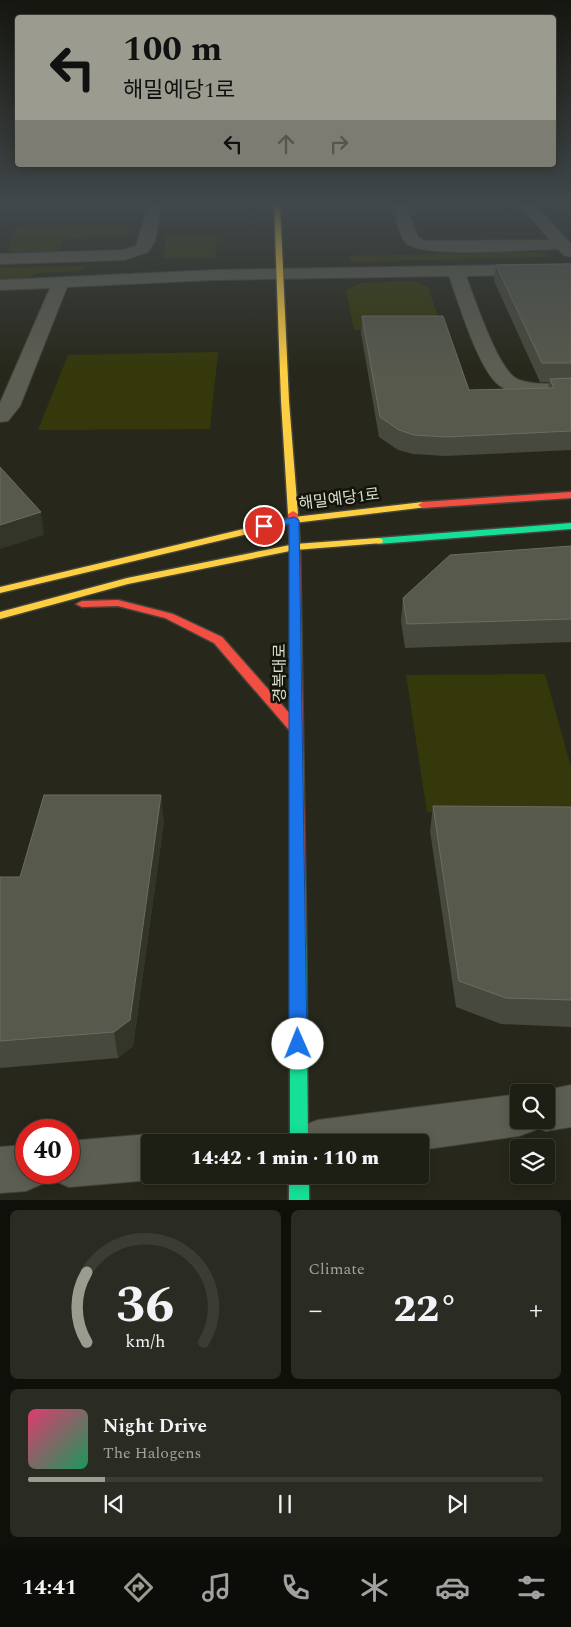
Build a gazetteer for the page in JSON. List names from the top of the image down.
{
  "streets": {
    "street": ["해밀예당1로", "경복대로"]
  },
  "crossings": [
    ["해밀예당1로", "경복대로"]
  ],
  "page": {
    "turn": ["100 m", "해밀예당1로"],
    "limit": "40",
    "trip": "14:42 · 1 min · 110 m",
    "tile": "Climate",
    "heat": ["−", "22°", "+"],
    "song": ["Night Drive", "The Halogens"],
    "tabs": "14:41",
    "gauge": ["36", "km/h"]
  }
}
